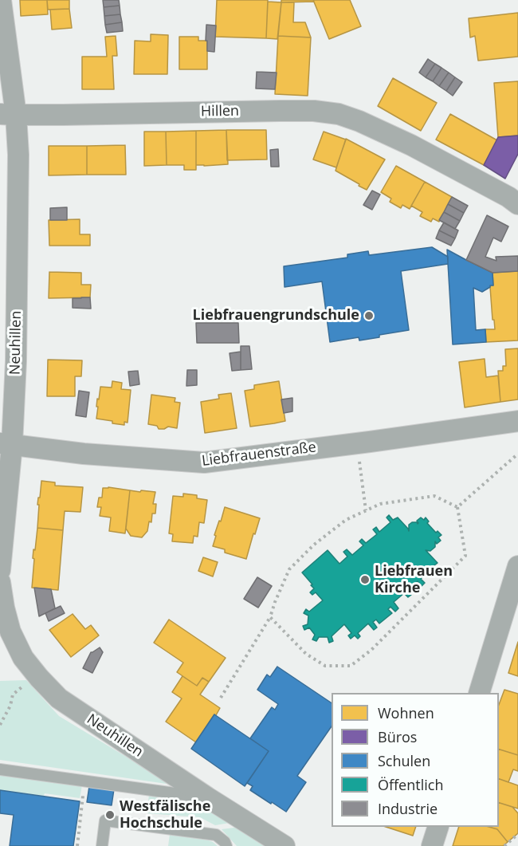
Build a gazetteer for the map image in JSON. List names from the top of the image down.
{
  "streets": {
    "street": ["Hillen", "Neuhillen", "Liebfrauenstraße"]
  },
  "crossings": [
    ["Hillen", "Neuhillen"],
    ["Neuhillen", "Liebfrauenstraße"]
  ],
  "places": ["Liebfrauengrundschule", "Liebfrauen Kirche", "Westfälische Hochschule"],
  "legend": [
    "Wohnen",
    "Büros",
    "Schulen",
    "Öffentlich",
    "Industrie"
  ]
}
